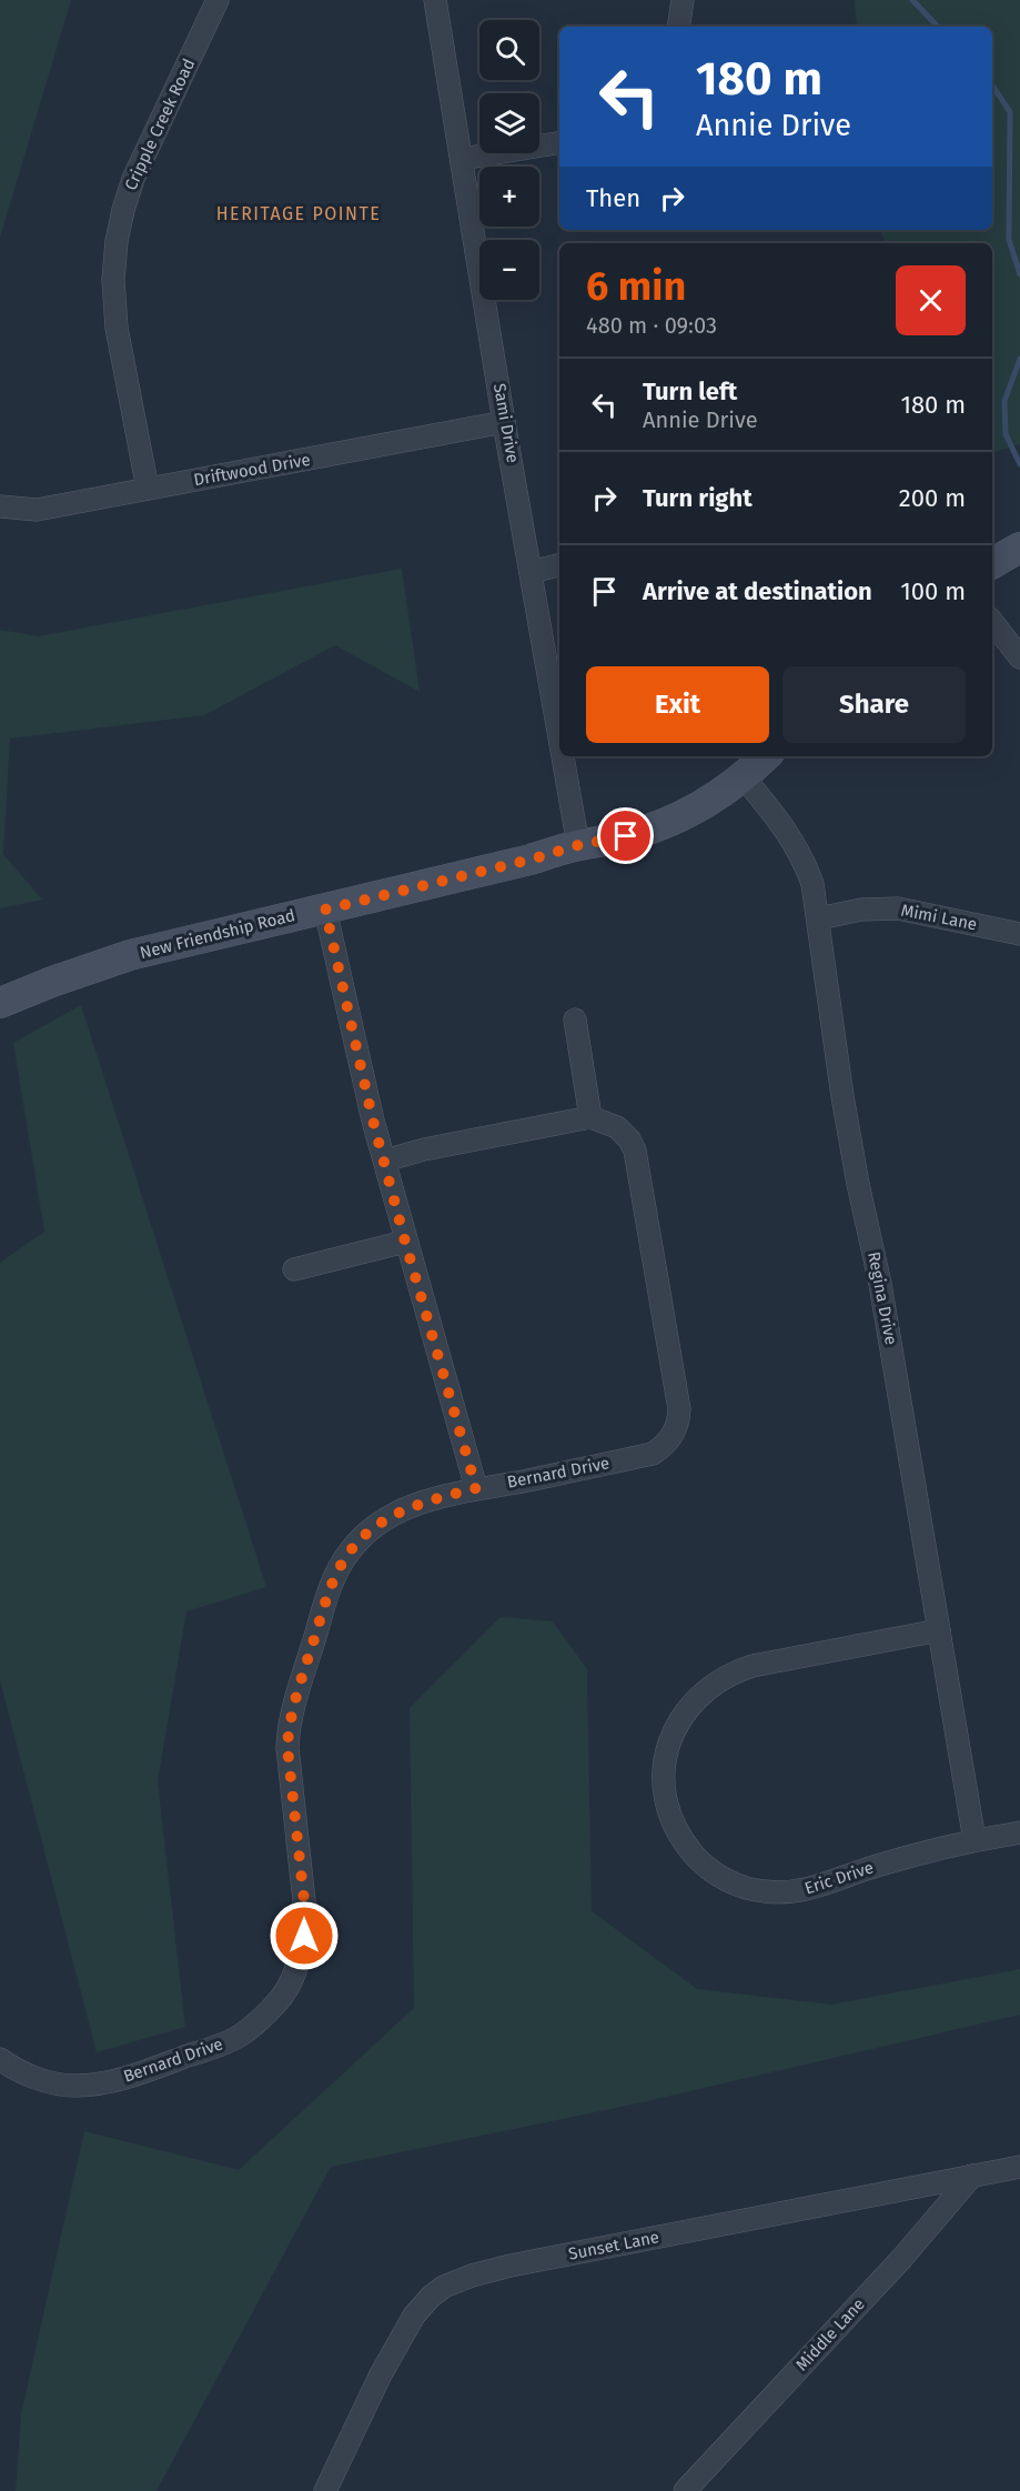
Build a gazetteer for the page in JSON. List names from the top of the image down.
{
  "streets": {
    "street": [
      "Cripple Creek Road",
      "Sami Drive",
      "Driftwood Drive",
      "Mimi Lane",
      "New Friendship Road",
      "Regina Drive",
      "Bernard Drive",
      "Eric Drive",
      "Sunset Lane",
      "Middle Lane"
    ]
  },
  "crossings": [
    ["Cripple Creek Road", "Driftwood Drive"],
    ["Sami Drive", "Driftwood Drive"],
    ["Sami Drive", "New Friendship Road"],
    ["Mimi Lane", "Regina Drive"],
    ["New Friendship Road", "Regina Drive"],
    ["Regina Drive", "Eric Drive"],
    ["Sunset Lane", "Middle Lane"]
  ],
  "districts": ["HERITAGE POINTE"],
  "page": {
    "map_buttons": ["+", "−"],
    "turn": ["180 m", "Annie Drive"],
    "then": "Then",
    "heading": ["6 min", "480 m · 09:03"],
    "list": [
      {
        "name": "Turn left",
        "note": "Annie Drive",
        "value": "180 m"
      },
      {
        "name": "Turn right",
        "value": "200 m"
      },
      {
        "name": "Arrive at destination",
        "value": "100 m"
      }
    ],
    "buttons": ["Exit", "Share"]
  }
}
